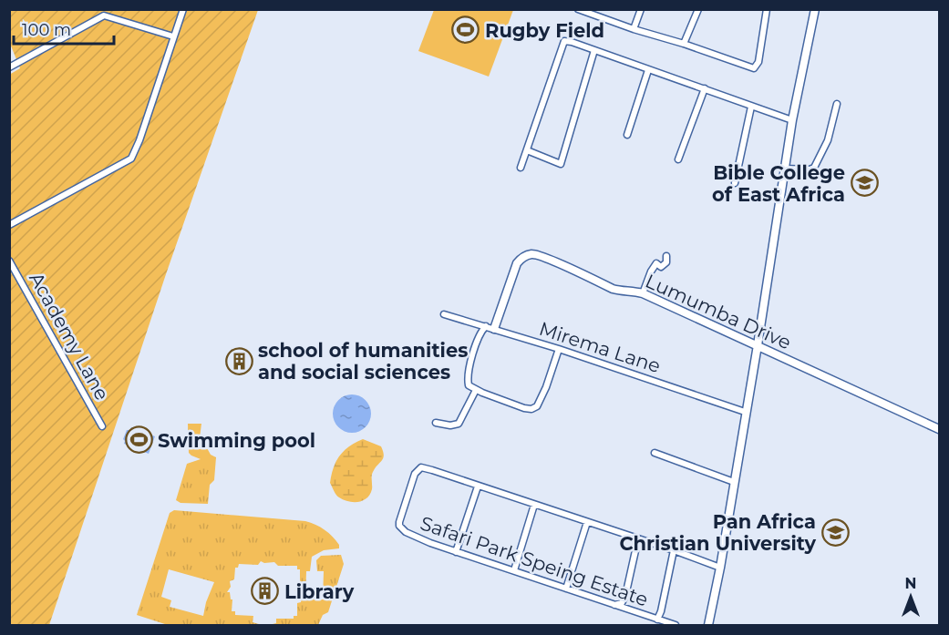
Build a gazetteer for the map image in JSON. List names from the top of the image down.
{
  "streets": {
    "street": [
      "Lumumba Drive",
      "Academy Lane",
      "Mirema Lane",
      "Safari Park Speing Estate"
    ]
  },
  "crossings": [
    ["Lumumba Drive", "Mirema Lane"]
  ],
  "places": {
    "sports": ["Rugby Field", "Swimming pool"],
    "school or university": ["Bible College of East Africa", "Pan Africa Christian University"],
    "building": ["school of humanities and social sciences", "Library"]
  },
  "scale_bar": "100 m",
  "north": "top"
}
